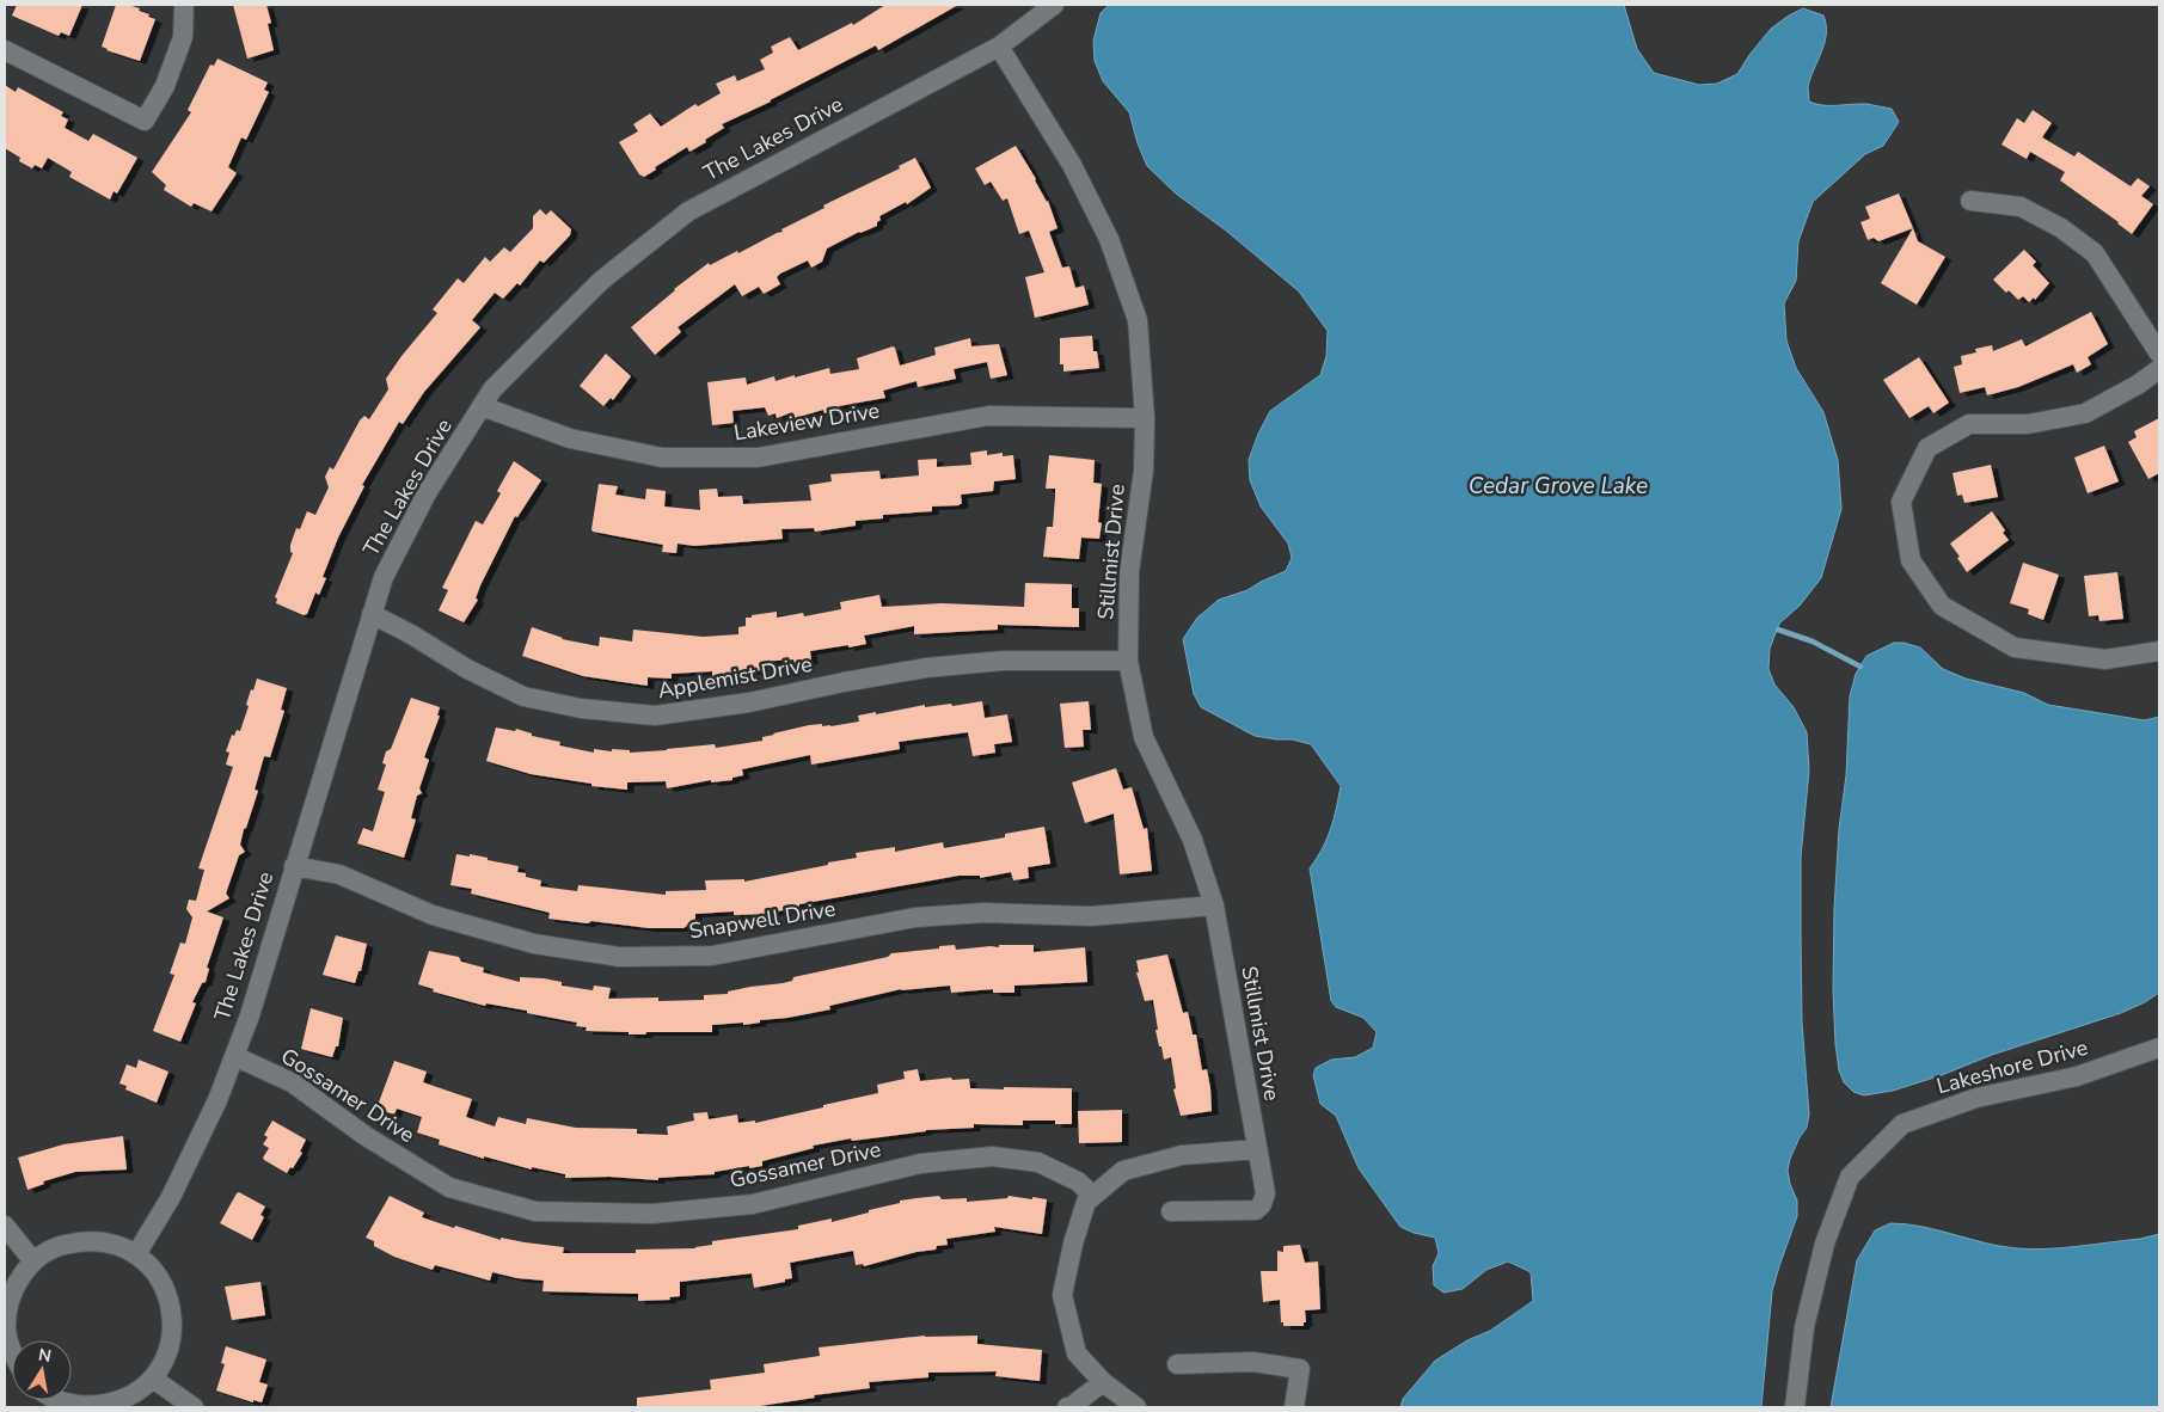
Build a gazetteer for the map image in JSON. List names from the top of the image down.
{
  "streets": {
    "street": [
      "The Lakes Drive",
      "Lakeview Drive",
      "Stillmist Drive",
      "Applemist Drive",
      "Snapwell Drive",
      "Lakeshore Drive",
      "Gossamer Drive"
    ]
  },
  "crossings": [
    ["The Lakes Drive", "Lakeview Drive"],
    ["The Lakes Drive", "Stillmist Drive"],
    ["The Lakes Drive", "Applemist Drive"],
    ["The Lakes Drive", "Snapwell Drive"],
    ["The Lakes Drive", "Gossamer Drive"],
    ["Lakeview Drive", "Stillmist Drive"],
    ["Stillmist Drive", "Applemist Drive"],
    ["Stillmist Drive", "Snapwell Drive"]
  ],
  "water": ["Cedar Grove Lake"],
  "north": "top"
}
